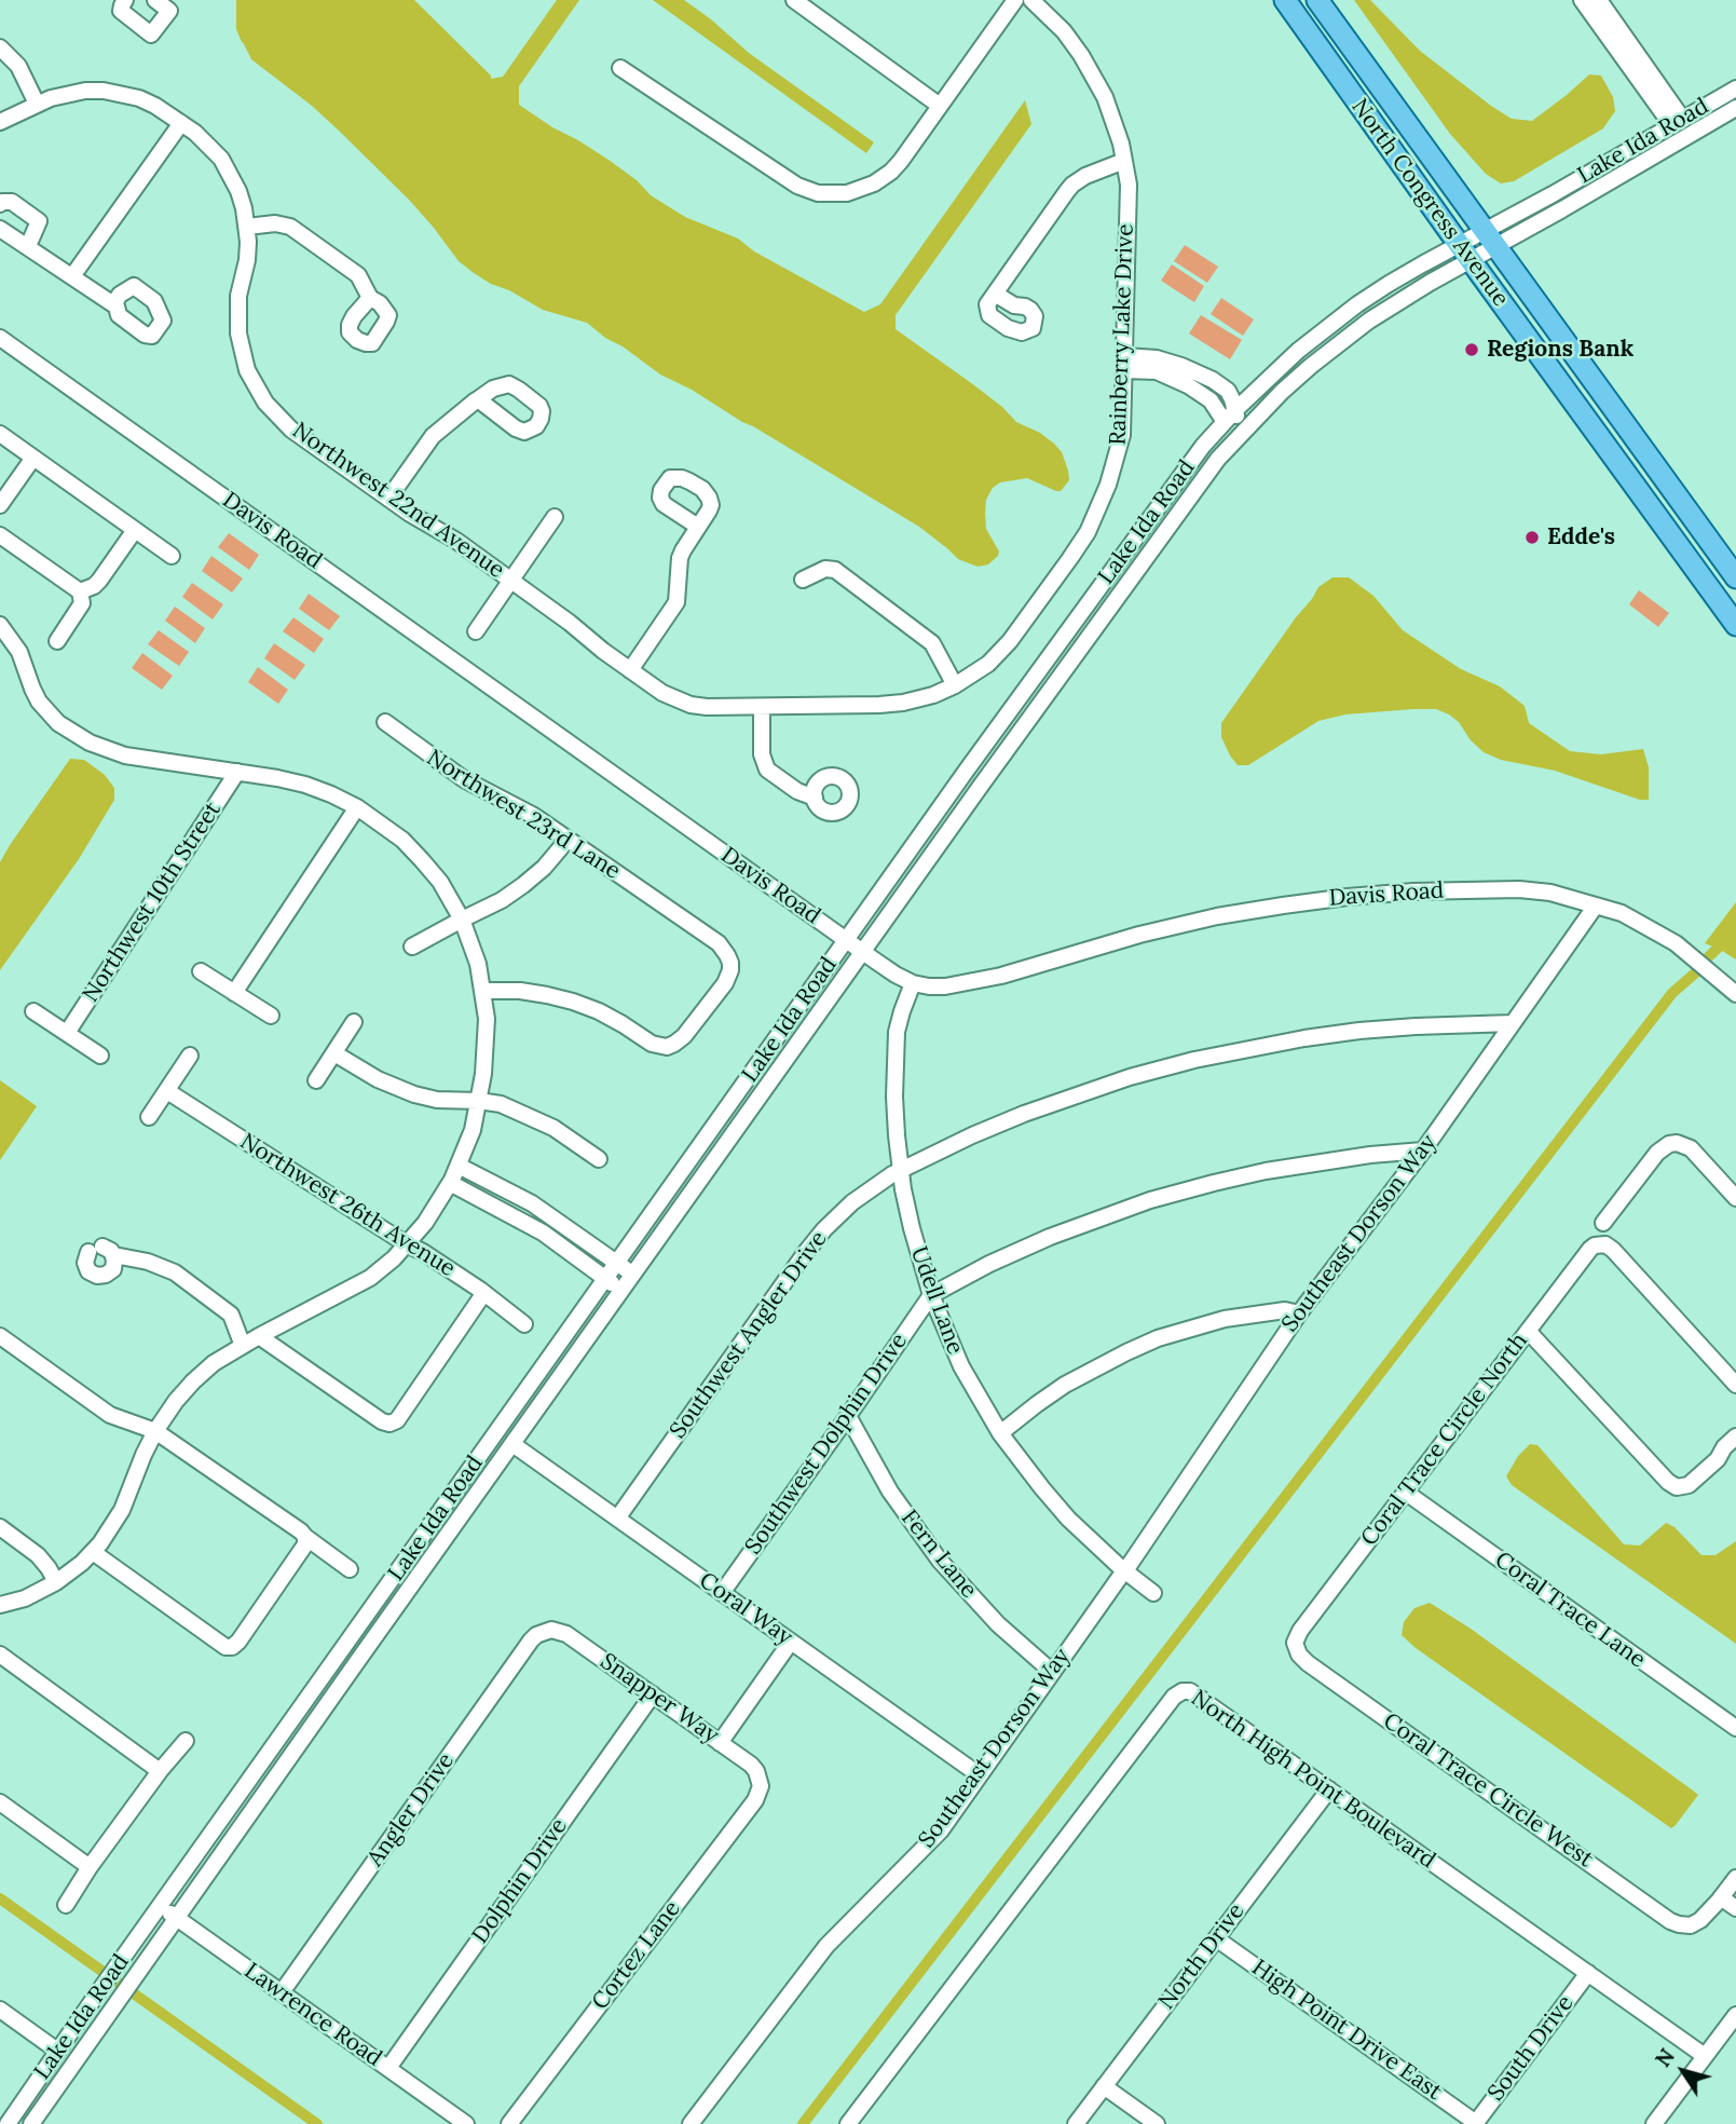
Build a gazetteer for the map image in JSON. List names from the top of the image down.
{
  "streets": {
    "main road": ["North Congress Avenue"],
    "street": [
      "Lake Ida Road",
      "Rainberry Lake Drive",
      "Northwest 22nd Avenue",
      "Davis Road",
      "Northwest 23rd Lane",
      "Northwest 10th Street",
      "Northwest 26th Avenue",
      "Southeast Dorson Way",
      "Udell Lane",
      "Southwest Angler Drive",
      "Coral Trace Circle North",
      "Southwest Dolphin Drive",
      "Fern Lane",
      "Coral Way",
      "Coral Trace Lane",
      "Snapper Way",
      "North High Point Boulevard",
      "Coral Trace Circle West",
      "Angler Drive",
      "Dolphin Drive",
      "Cortez Lane",
      "North Drive",
      "Lawrence Road",
      "High Point Drive East",
      "South Drive"
    ]
  },
  "crossings": [
    ["Lake Ida Road", "North Congress Avenue"],
    ["Lake Ida Road", "Davis Road"],
    ["Lake Ida Road", "Coral Way"],
    ["Lake Ida Road", "Lawrence Road"],
    ["Rainberry Lake Drive", "Northwest 22nd Avenue"],
    ["Davis Road", "Southeast Dorson Way"],
    ["Davis Road", "Udell Lane"],
    ["Southeast Dorson Way", "Udell Lane"],
    ["Southeast Dorson Way", "Southwest Angler Drive"],
    ["Southeast Dorson Way", "Fern Lane"],
    ["Southeast Dorson Way", "Coral Way"],
    ["Udell Lane", "Southwest Angler Drive"],
    ["Udell Lane", "Southwest Dolphin Drive"],
    ["Southwest Angler Drive", "Coral Way"],
    ["Coral Trace Circle North", "Coral Trace Lane"],
    ["Coral Trace Circle North", "Coral Trace Circle West"],
    ["Southwest Dolphin Drive", "Fern Lane"],
    ["Southwest Dolphin Drive", "Coral Way"],
    ["Snapper Way", "Angler Drive"],
    ["Snapper Way", "Dolphin Drive"],
    ["Snapper Way", "Cortez Lane"],
    ["North High Point Boulevard", "North Drive"],
    ["North High Point Boulevard", "South Drive"],
    ["Angler Drive", "Lawrence Road"],
    ["Dolphin Drive", "Lawrence Road"],
    ["North Drive", "High Point Drive East"],
    ["High Point Drive East", "South Drive"]
  ],
  "places": ["Regions Bank", "Edde's"],
  "north": "top left"
}
